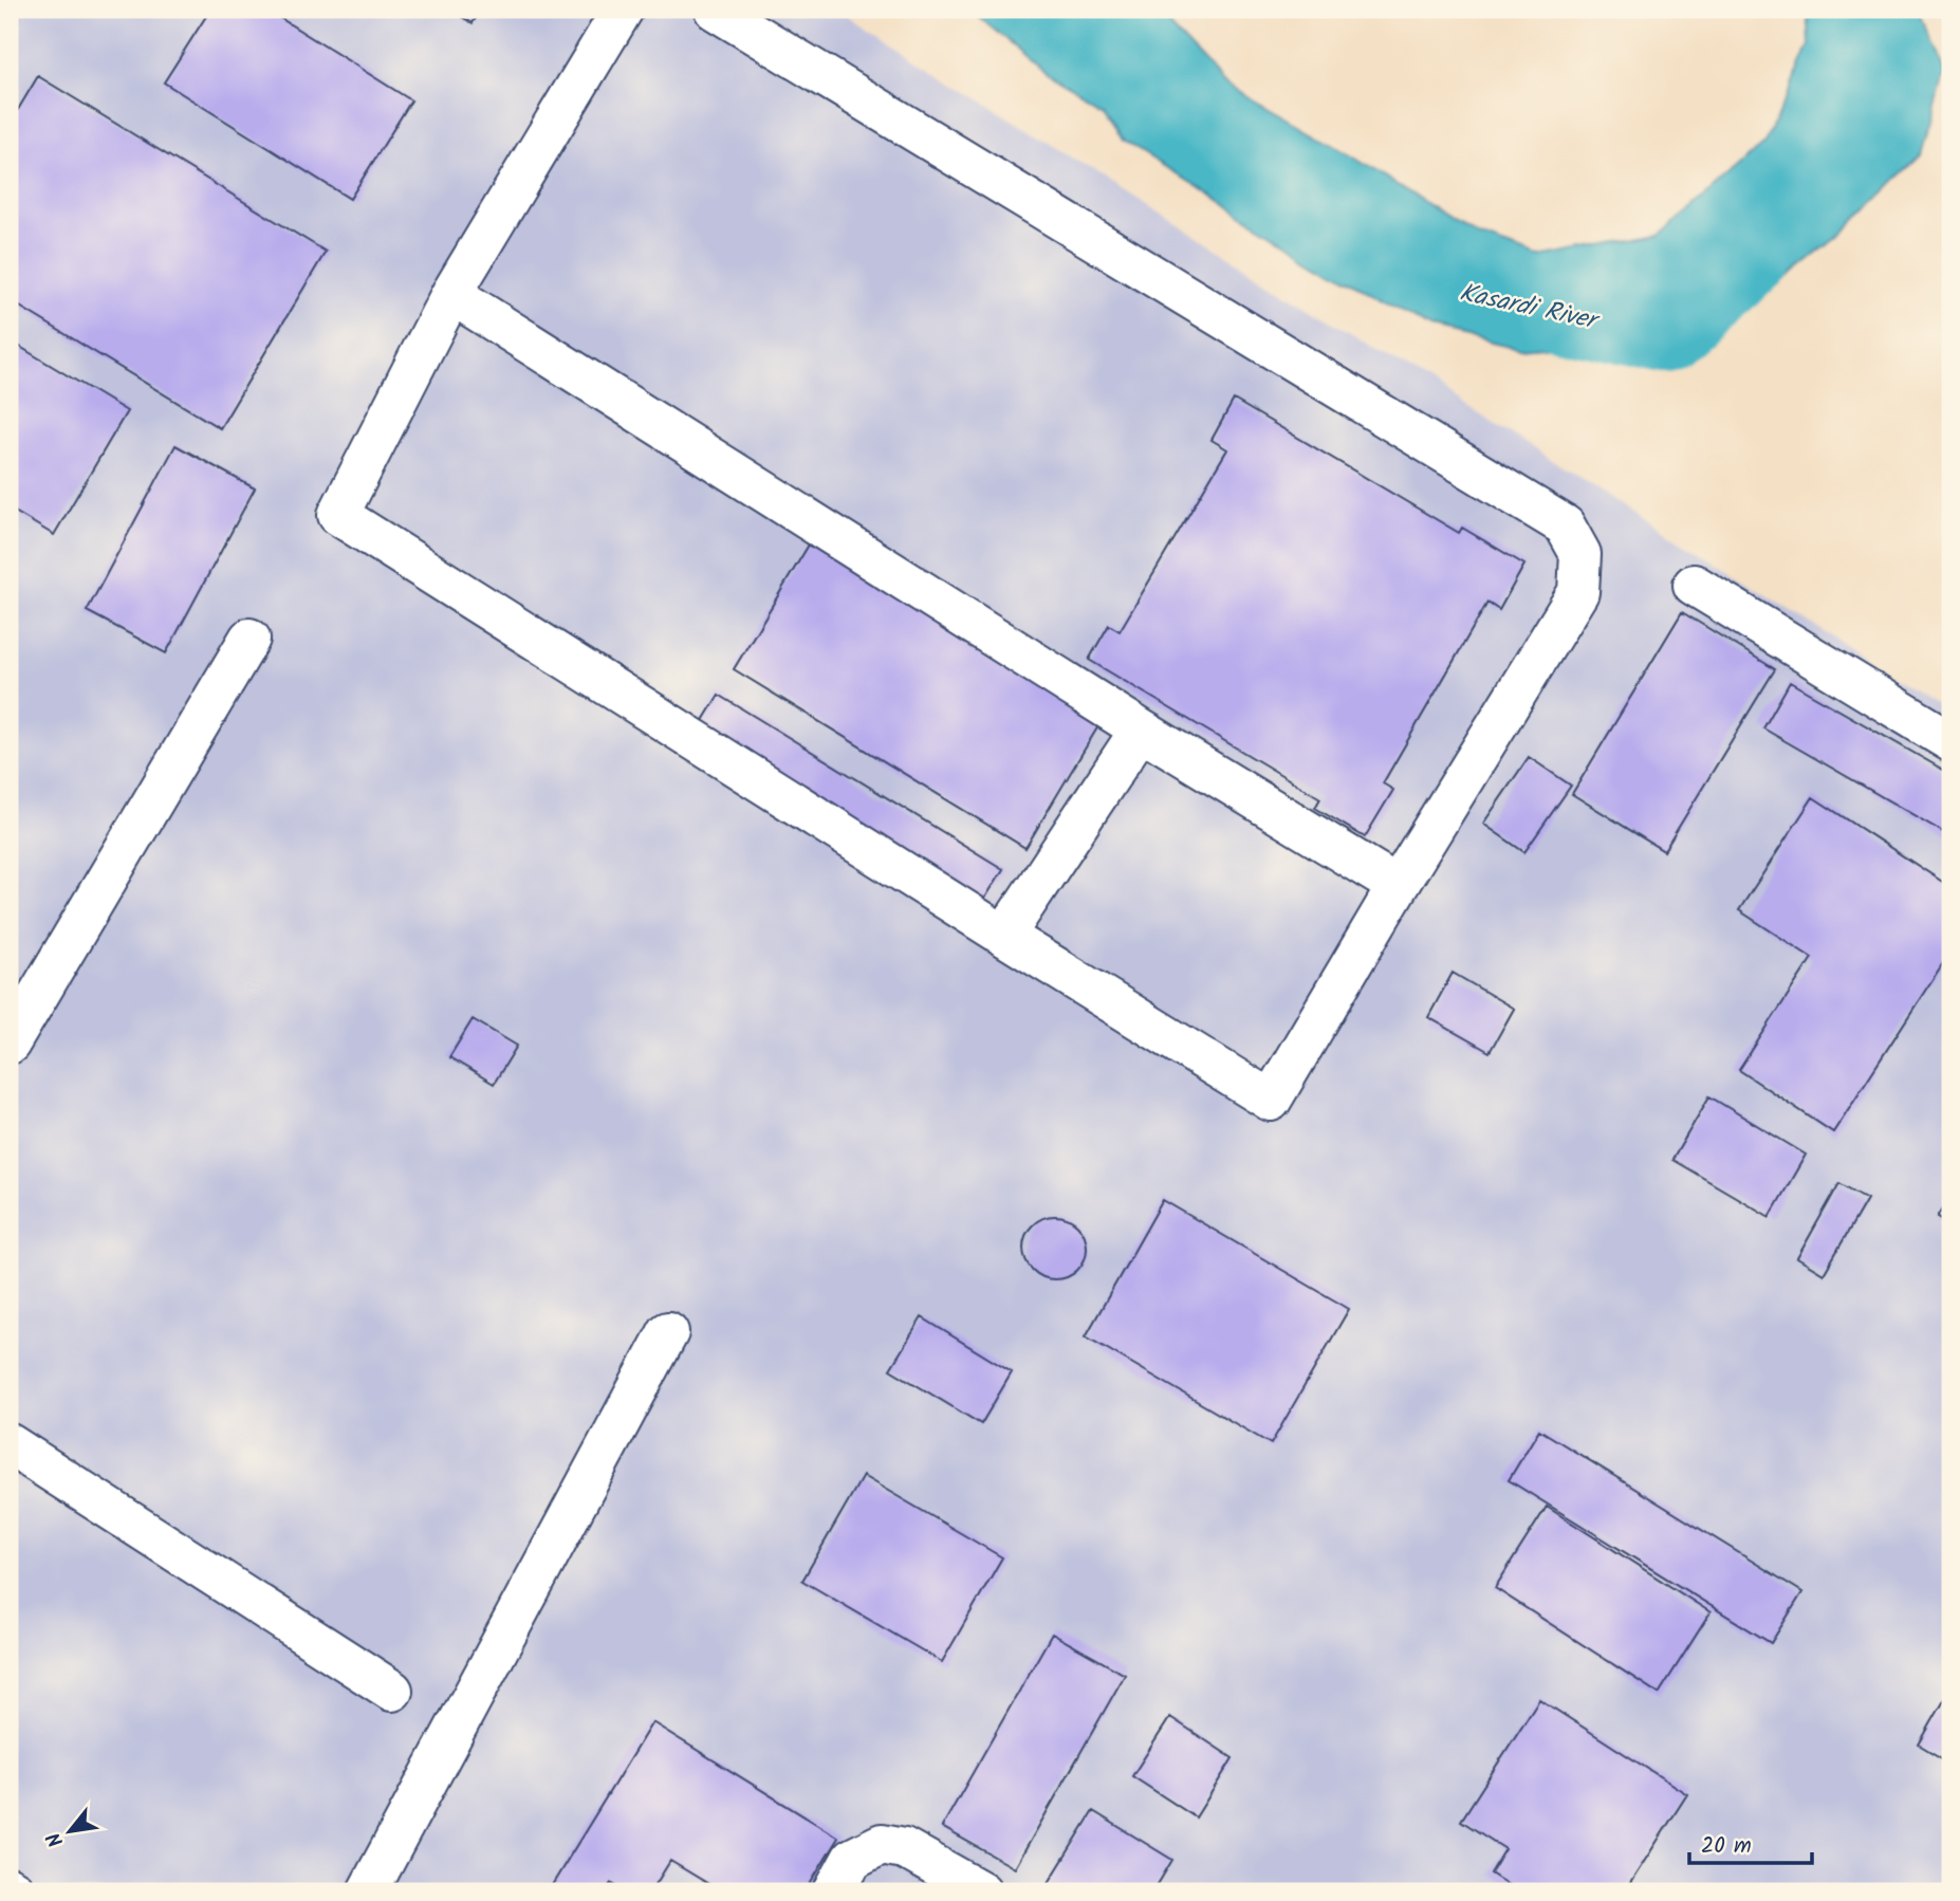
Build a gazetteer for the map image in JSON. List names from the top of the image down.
{
  "water": ["Kasardi River"],
  "scale_bar": "20 m",
  "north": "bottom left"
}
